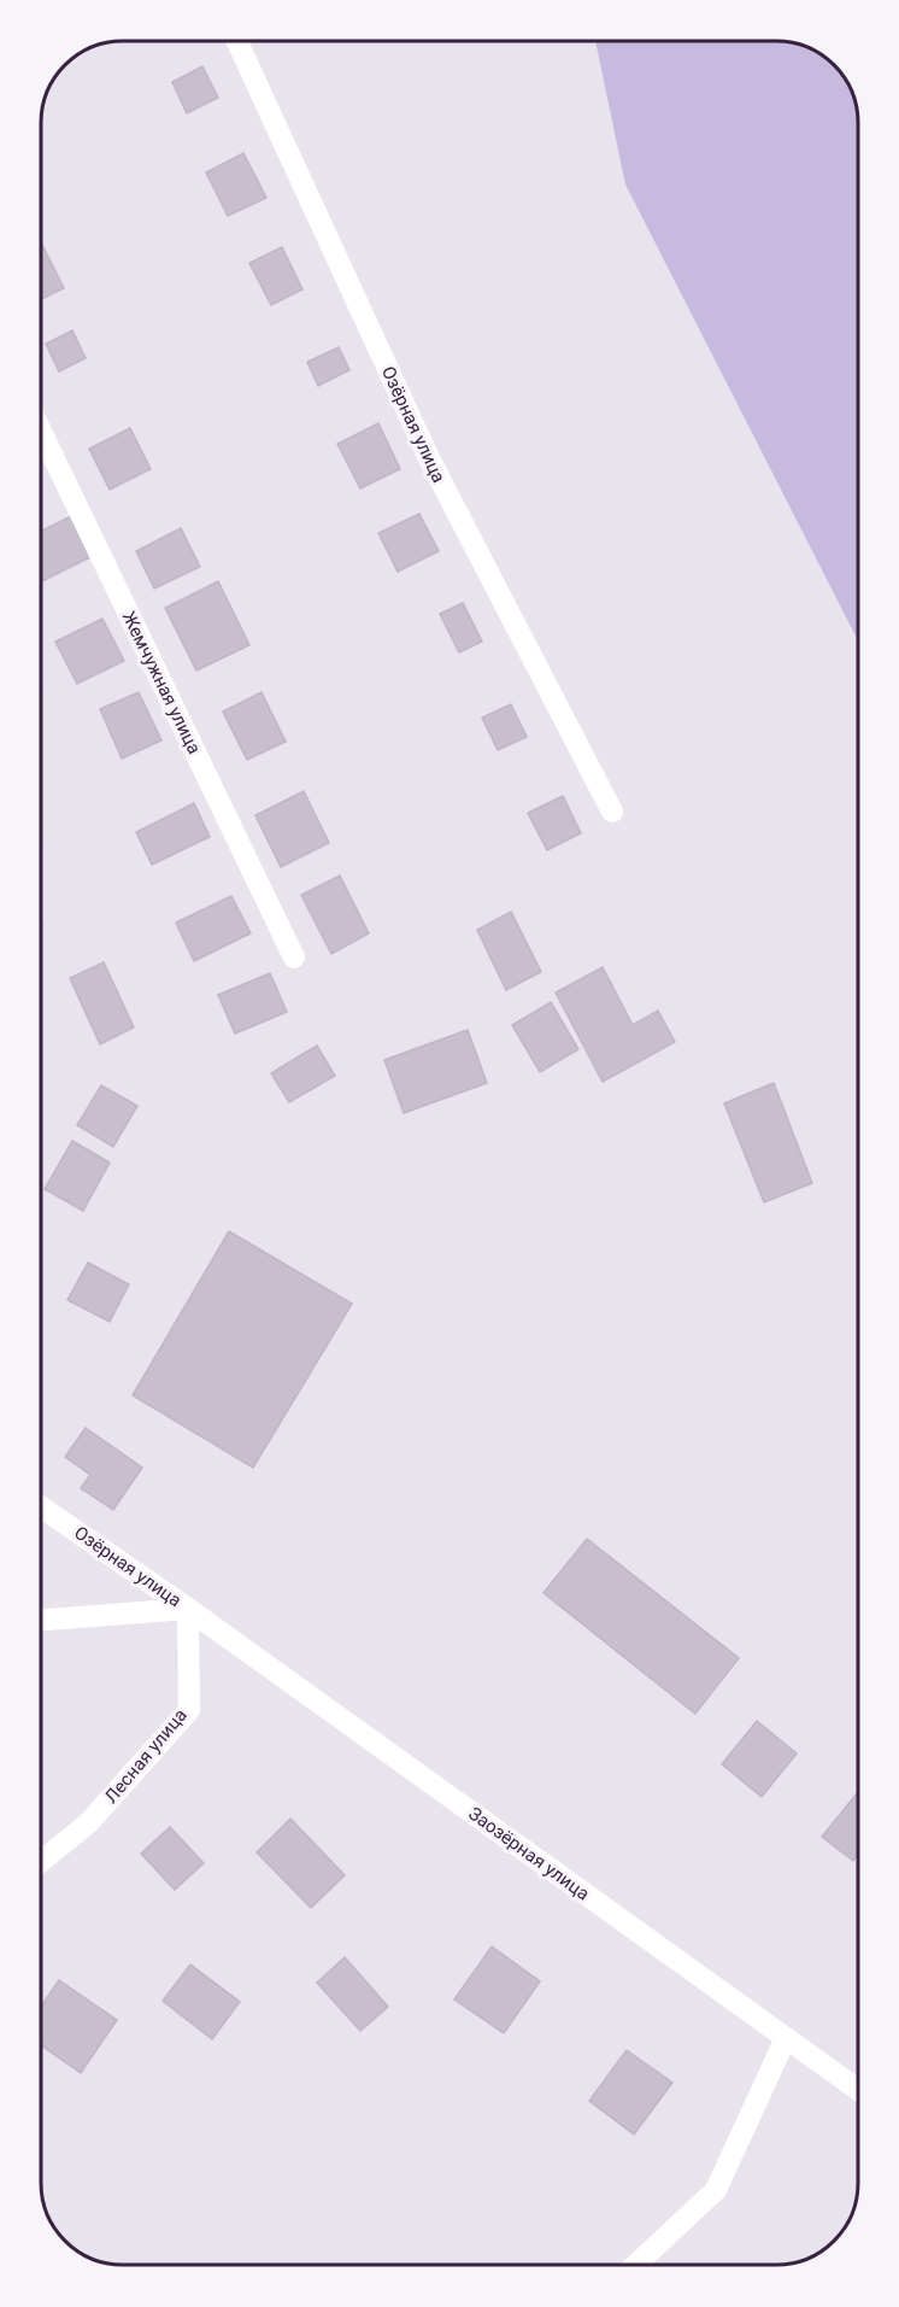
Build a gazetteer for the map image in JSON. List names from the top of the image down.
{
  "streets": {
    "street": [
      "Озёрная улица",
      "Жемчужная улица",
      "Лесная улица",
      "Заозёрная улица"
    ]
  },
  "crossings": [
    ["Озёрная улица", "Лесная улица"],
    ["Озёрная улица", "Заозёрная улица"],
    ["Лесная улица", "Заозёрная улица"]
  ]
}
